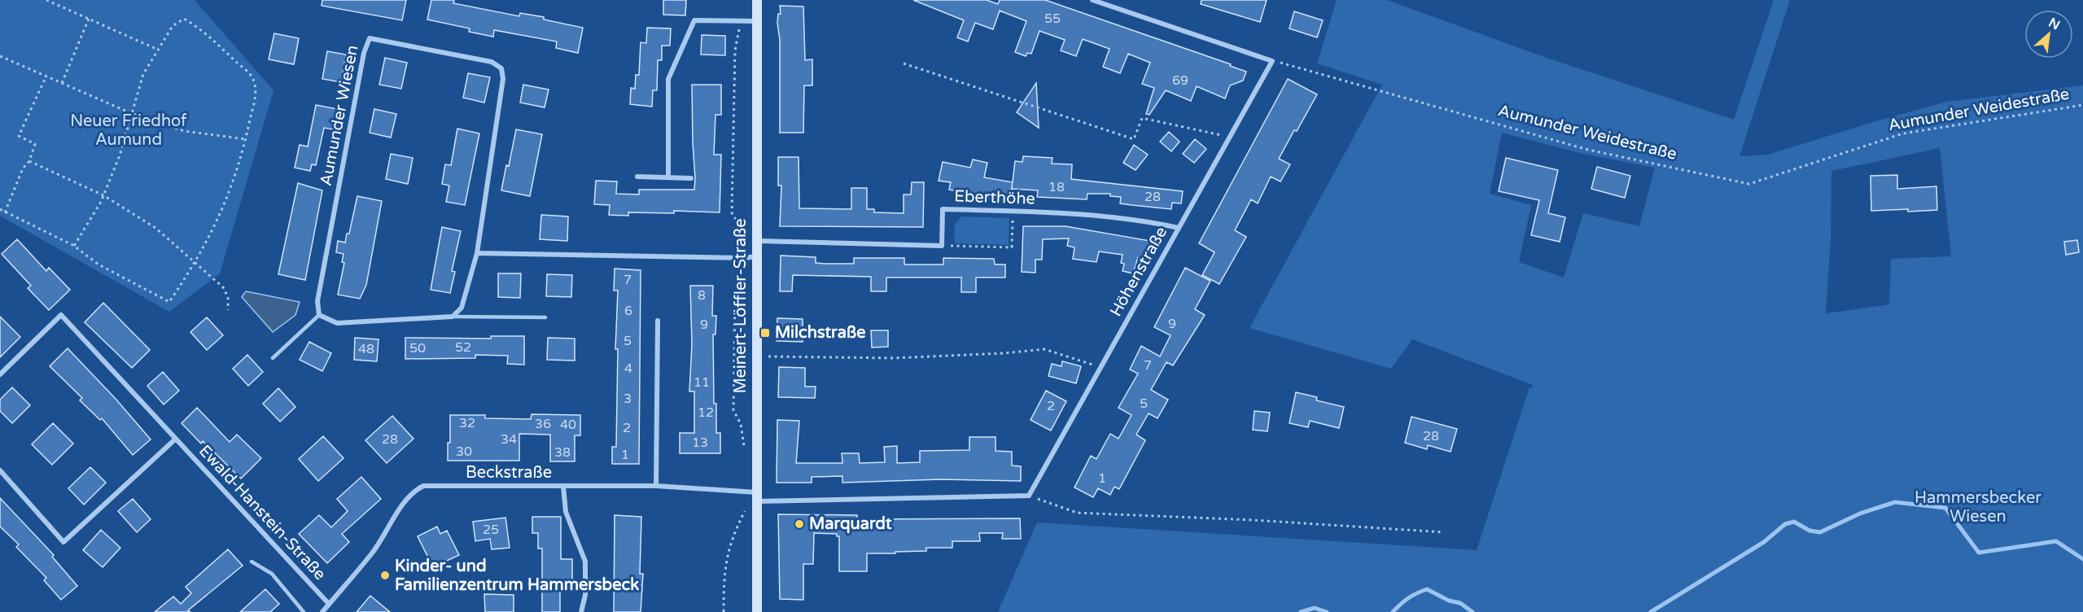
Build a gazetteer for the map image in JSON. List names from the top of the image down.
{
  "streets": {
    "street": [
      "Aumunder Wiesen",
      "Eberthöhe",
      "Höhenstraße",
      "Meinert-Löffler-Straße",
      "Beckstraße",
      "Ewald-Hanstein-Straße"
    ],
    "path": ["Aumunder Weidestraße"]
  },
  "crossings": [
    ["Aumunder Weidestraße", "Höhenstraße"],
    ["Eberthöhe", "Höhenstraße"],
    ["Meinert-Löffler-Straße", "Beckstraße"],
    ["Beckstraße", "Ewald-Hanstein-Straße"]
  ],
  "parks": ["Neuer Friedhof Aumund", "Hammersbecker Wiesen"],
  "places": {
    "transit": ["Milchstraße"],
    "other": ["Marquardt", "Kinder- und Familienzentrum Hammersbeck"]
  },
  "house_numbers": [
    "55",
    "69",
    "18",
    "28",
    "7",
    "8",
    "6",
    "9",
    "9",
    "5",
    "52",
    "50",
    "48",
    "7",
    "4",
    "11",
    "3",
    "5",
    "2",
    "12",
    "32",
    "36",
    "40",
    "2",
    "28",
    "28",
    "34",
    "13",
    "30",
    "38",
    "1",
    "1",
    "25"
  ],
  "north": "top right"
}
